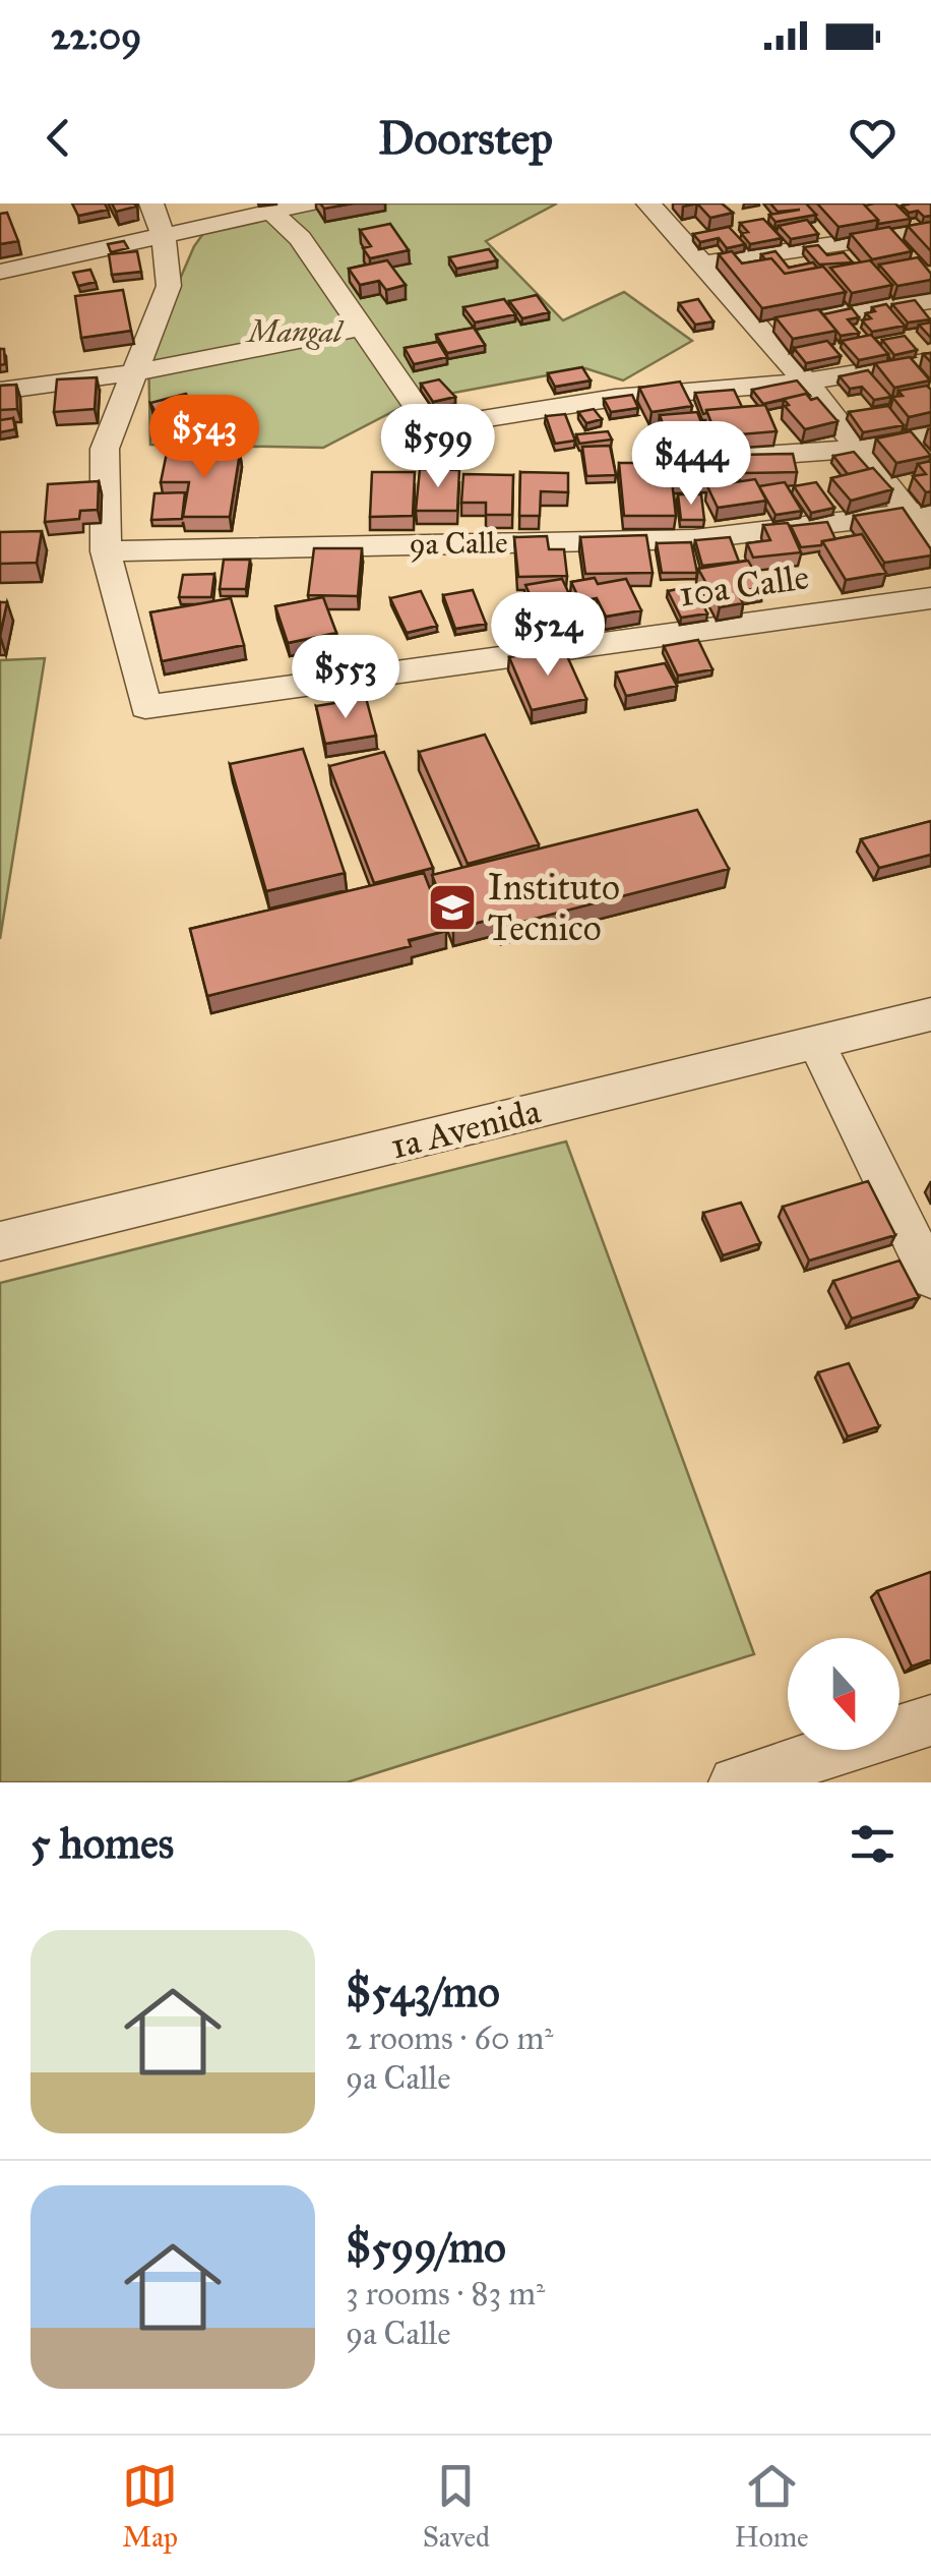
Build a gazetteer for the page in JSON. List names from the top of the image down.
{
  "streets": {
    "street": ["9a Calle", "10a Calle", "1a Avenida"]
  },
  "crossings": [
    ["9a Calle", "10a Calle"]
  ],
  "parks": ["Mangal"],
  "places": {
    "school or university": ["Instituto Tecnico"]
  },
  "north": "bottom",
  "page": {
    "status": "22:09",
    "header": "Doorstep",
    "price": [
      "$543",
      "$599",
      "$444",
      "$524",
      "$553"
    ],
    "heading": "5 homes",
    "list": [
      {
        "name": "$543/mo",
        "note": "2 rooms · 60 m² · 9a Calle"
      },
      {
        "name": "$599/mo",
        "note": "3 rooms · 83 m² · 9a Calle"
      }
    ],
    "tabs": ["Map", "Saved", "Home"]
  }
}
